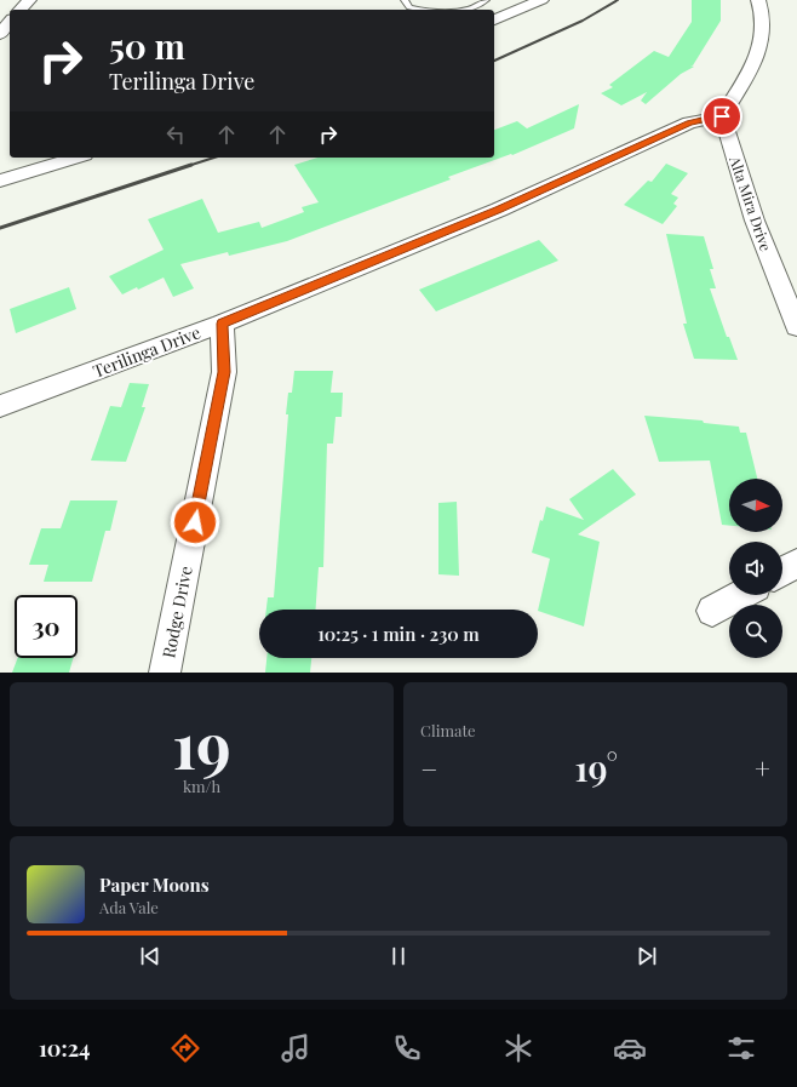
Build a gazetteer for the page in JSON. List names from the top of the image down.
{
  "streets": {
    "street": ["Alta Mira Drive", "Terilinga Drive", "Rodge Drive"]
  },
  "crossings": [
    ["Alta Mira Drive", "Terilinga Drive"],
    ["Terilinga Drive", "Rodge Drive"]
  ],
  "north": "right",
  "page": {
    "turn": ["50 m", "Terilinga Drive"],
    "limit": "30",
    "trip": "10:25 · 1 min · 230 m",
    "tile": [
      ["19", "km/h"],
      "Climate"
    ],
    "heat": ["−", "19°", "+"],
    "song": ["Paper Moons", "Ada Vale"],
    "tabs": "10:24"
  }
}
